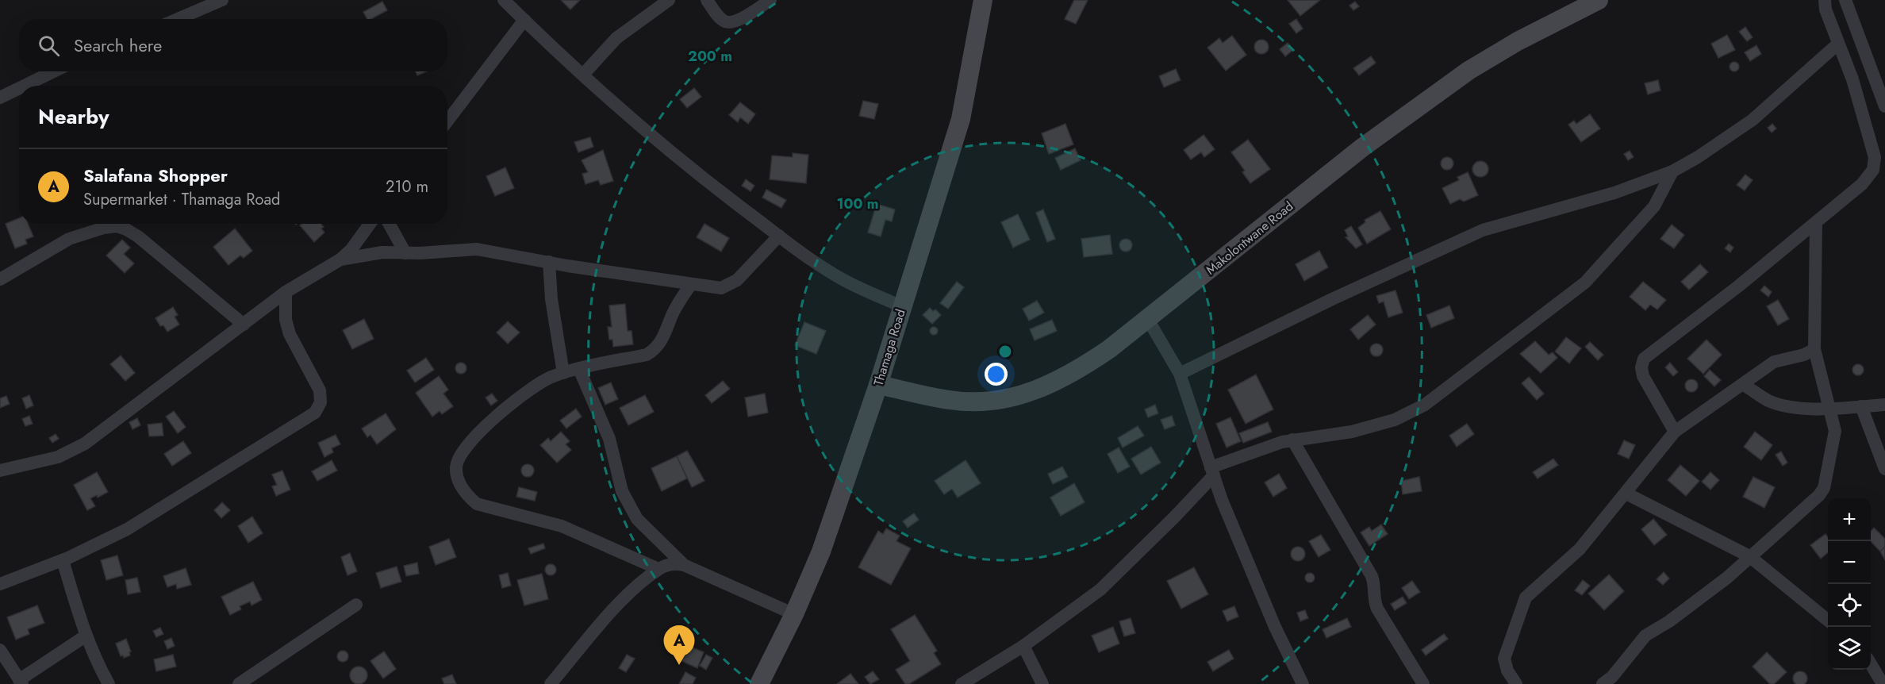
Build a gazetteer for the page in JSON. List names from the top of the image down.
{
  "streets": {
    "main road": ["Makolontwane Road", "Thamaga Road"]
  },
  "crossings": [
    ["Makolontwane Road", "Thamaga Road"]
  ],
  "page": {
    "search": "Search here",
    "heading": "Nearby",
    "list": [
      {
        "mark": "A",
        "name": "Salafana Shopper",
        "note": "Supermarket · Thamaga Road",
        "value": "210 m"
      }
    ],
    "map_buttons": ["+", "−"],
    "pins": "A"
  },
  "rings": ["200 m", "100 m"]
}
